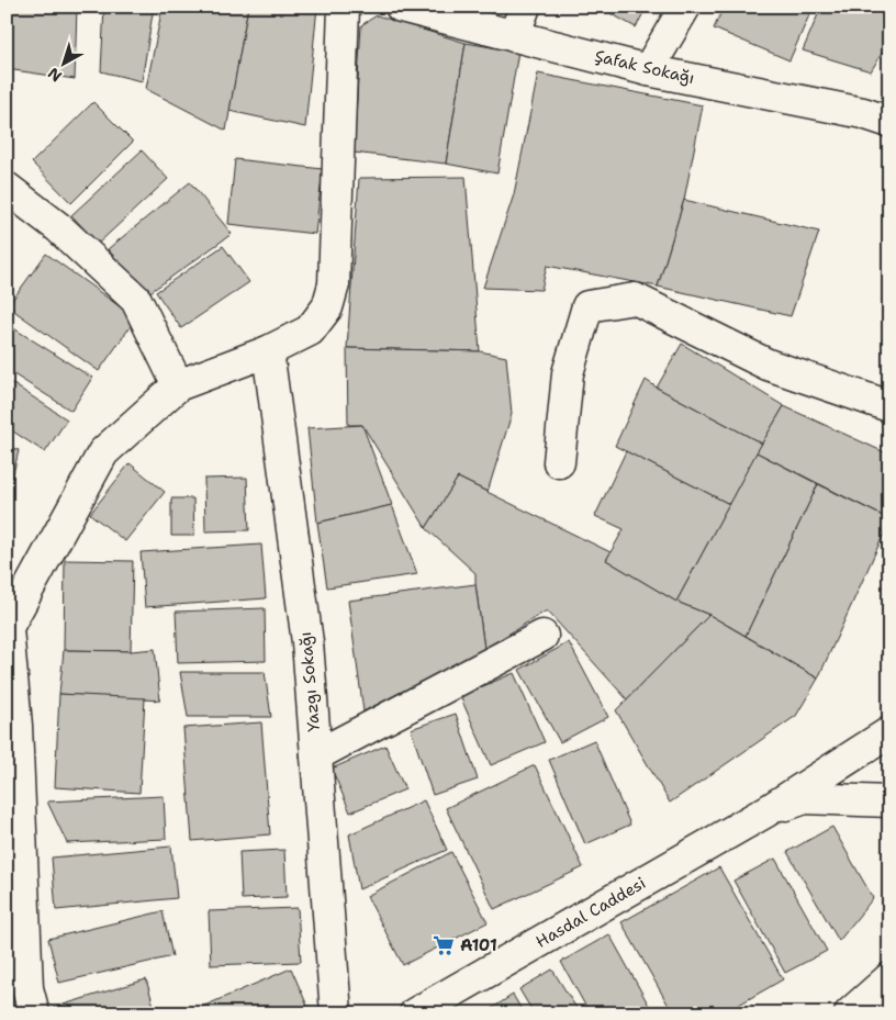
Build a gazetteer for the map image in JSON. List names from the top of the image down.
{
  "streets": {
    "street": ["Şafak Sokağı", "Yazgı Sokağı", "Hasdal Caddesi"]
  },
  "places": {
    "supermarket": ["A101"]
  },
  "north": "bottom left"
}
